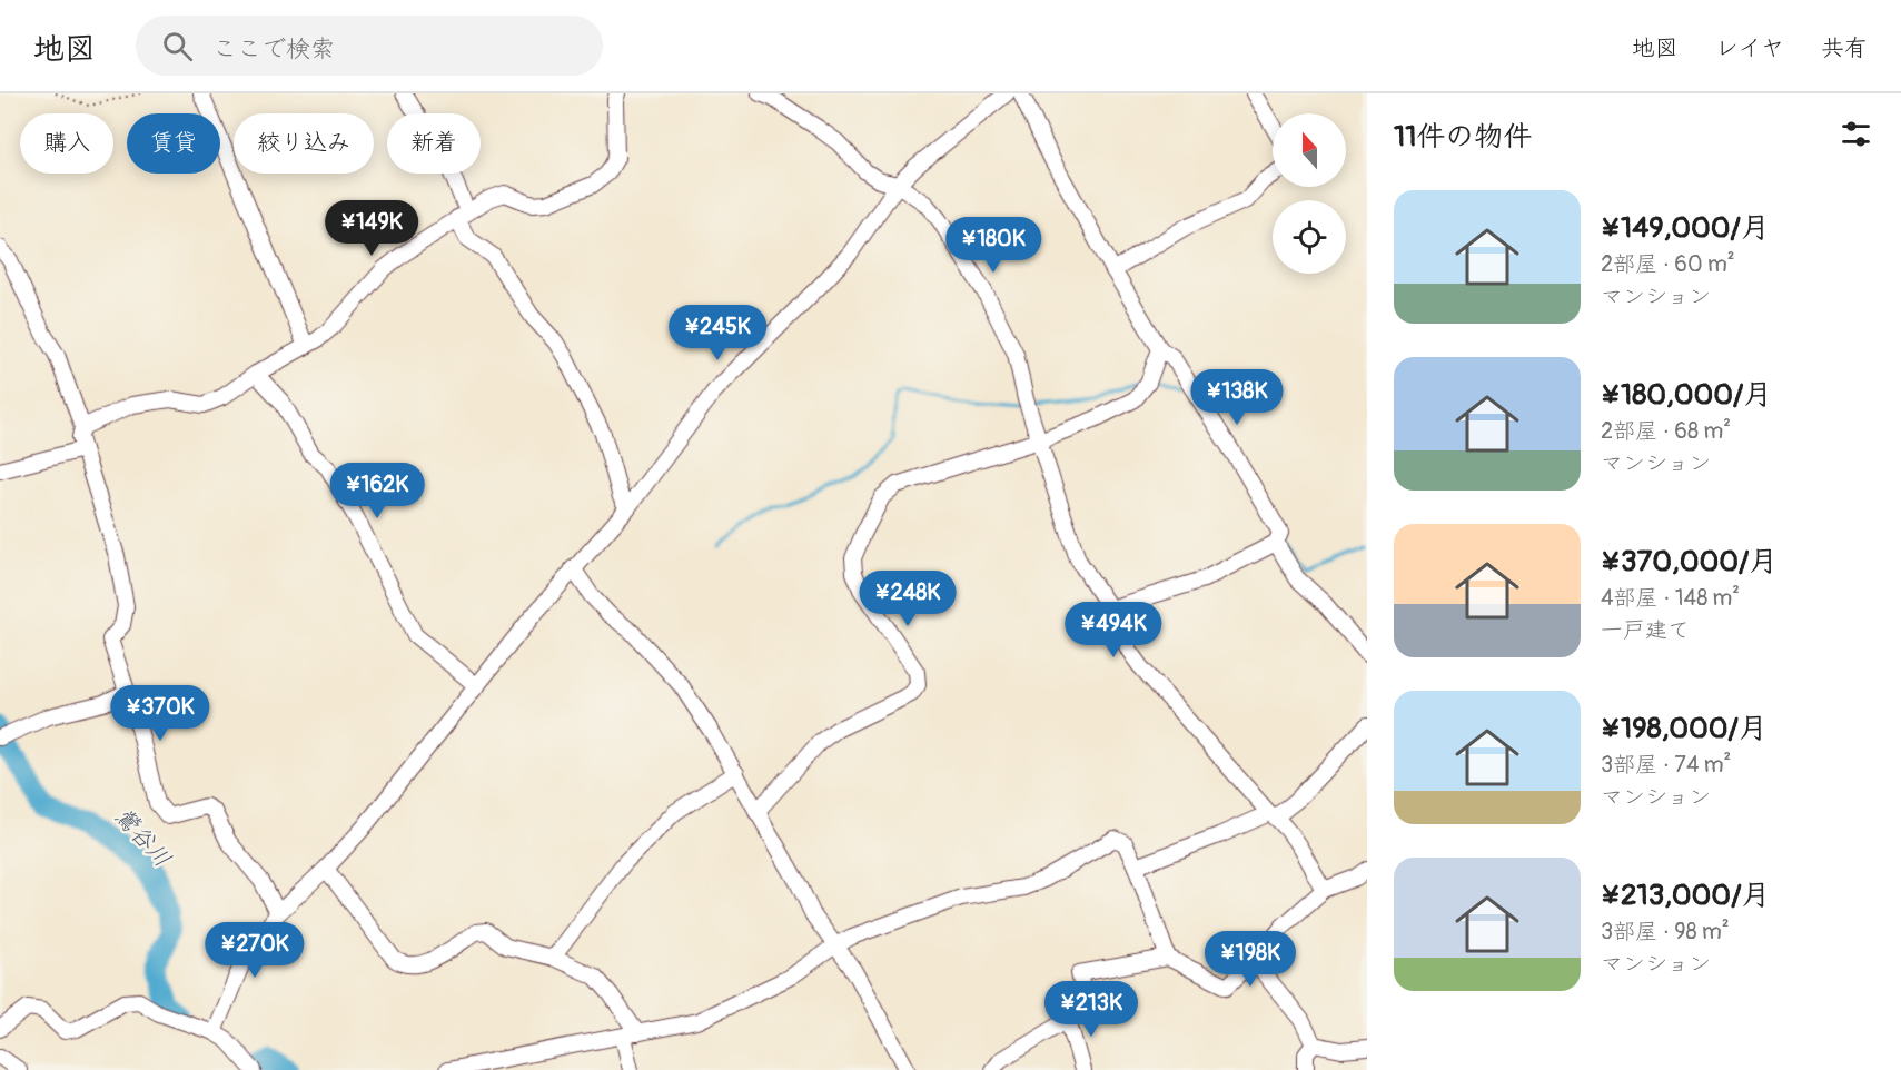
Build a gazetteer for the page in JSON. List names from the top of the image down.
{
  "water": ["鶯谷川"],
  "north": "top",
  "page": {
    "header": "地図",
    "search": "ここで検索",
    "nav": ["地図", "レイヤ", "共有"],
    "heading": "11件の物件",
    "chip": [
      "購入",
      "賃貸",
      "絞り込み",
      "新着"
    ],
    "list": [
      {
        "name": "¥149,000/月",
        "note": "2部屋 · 60 m² · マンション"
      },
      {
        "name": "¥180,000/月",
        "note": "2部屋 · 68 m² · マンション"
      },
      {
        "name": "¥370,000/月",
        "note": "4部屋 · 148 m² · 一戸建て"
      },
      {
        "name": "¥198,000/月",
        "note": "3部屋 · 74 m² · マンション"
      },
      {
        "name": "¥213,000/月",
        "note": "3部屋 · 98 m² · マンション"
      }
    ],
    "price": [
      "¥149K",
      "¥180K",
      "¥245K",
      "¥138K",
      "¥162K",
      "¥248K",
      "¥494K",
      "¥370K",
      "¥270K",
      "¥198K",
      "¥213K"
    ]
  }
}
